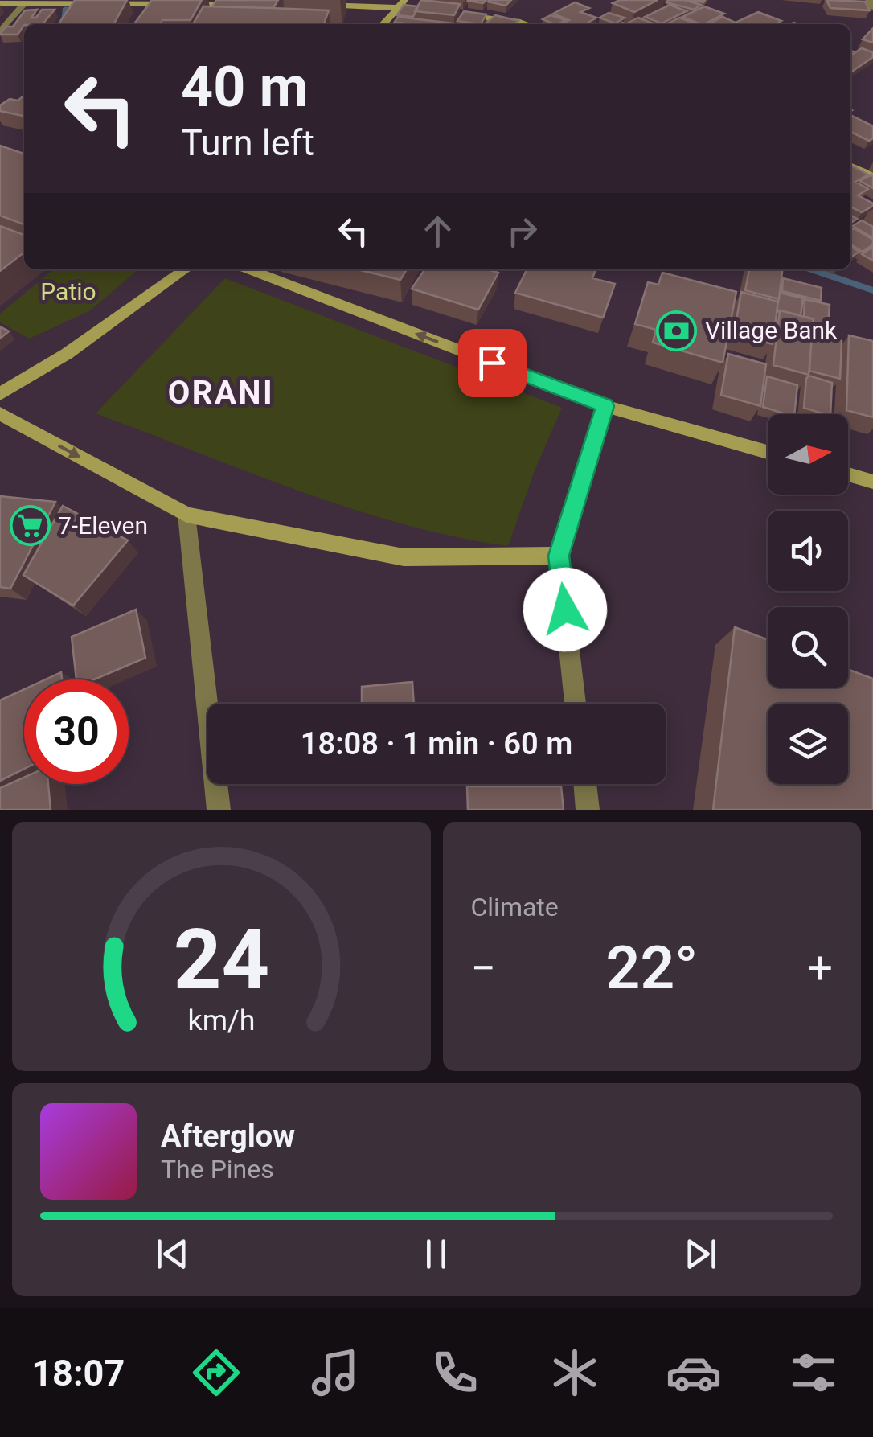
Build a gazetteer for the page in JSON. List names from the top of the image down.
{
  "districts": ["ORANI"],
  "parks": ["Patio"],
  "places": {
    "bank": ["Village Bank"],
    "supermarket": ["7-Eleven"]
  },
  "north": "right",
  "page": {
    "turn": ["40 m", "Turn left"],
    "limit": "30",
    "trip": "18:08 · 1 min · 60 m",
    "tile": "Climate",
    "heat": ["−", "22°", "+"],
    "song": ["Afterglow", "The Pines"],
    "tabs": "18:07",
    "gauge": ["24", "km/h"]
  }
}
